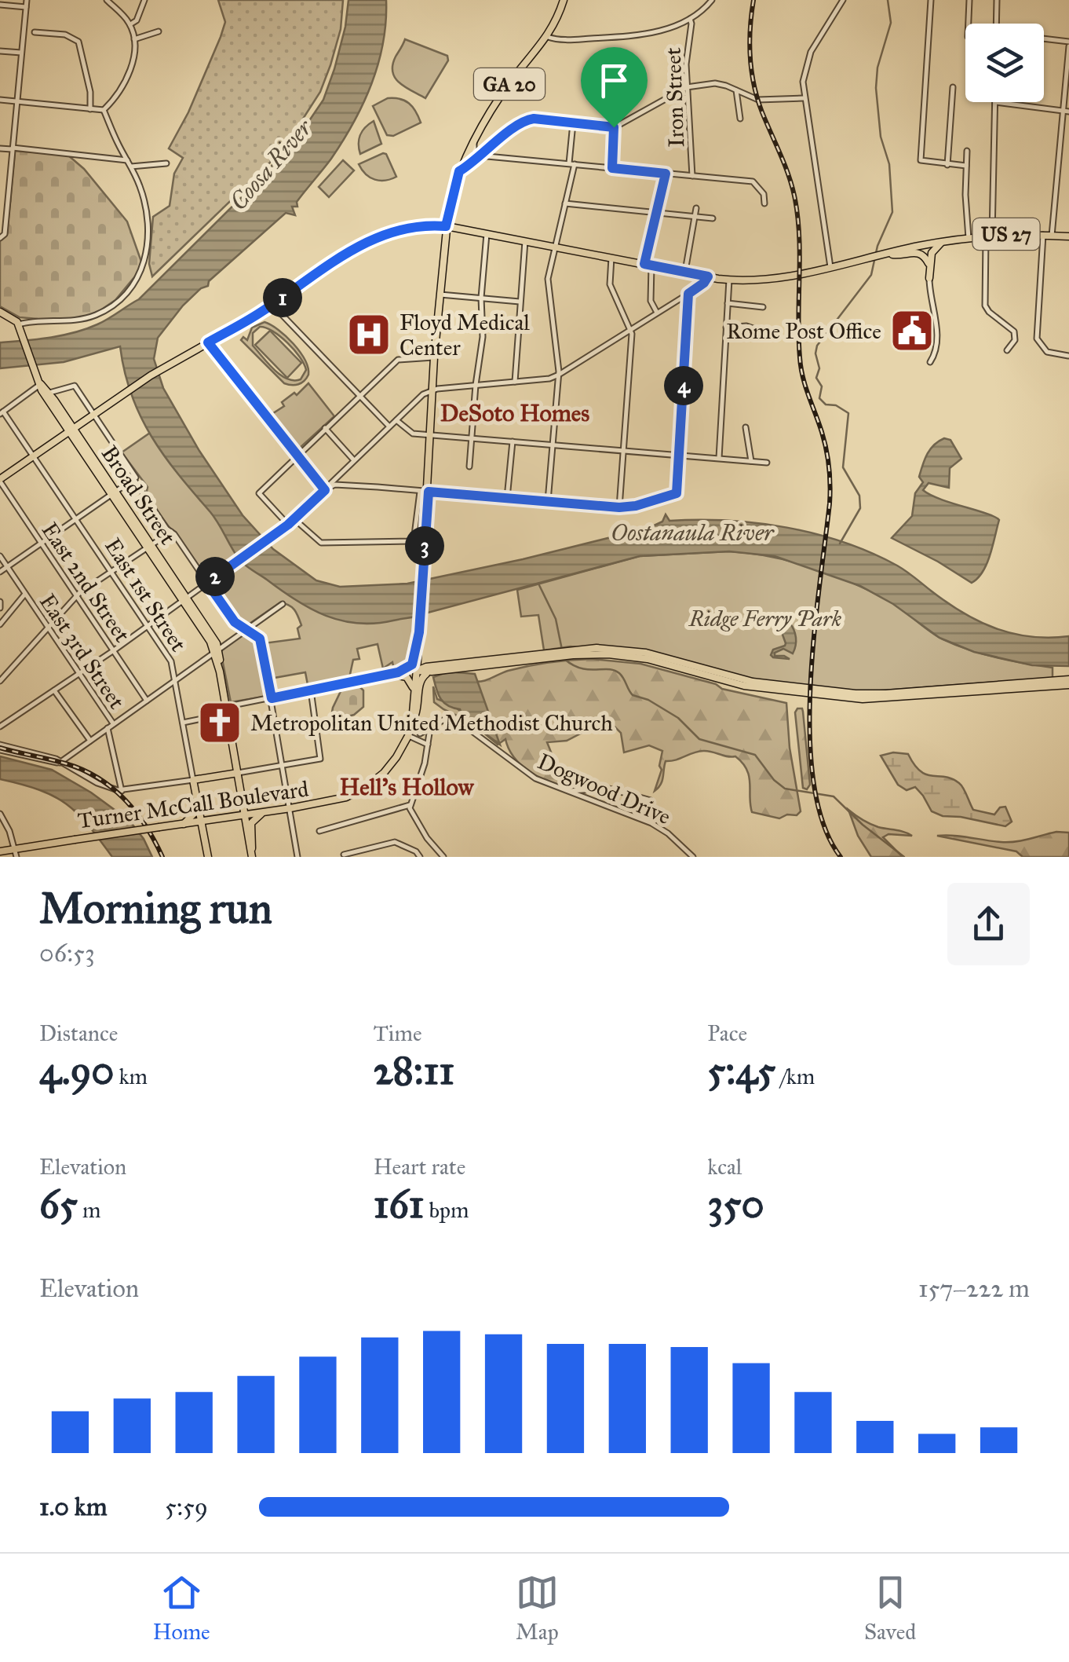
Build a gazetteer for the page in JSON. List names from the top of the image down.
{
  "streets": {
    "main road": [
      "GA 20",
      "US 27",
      "Broad Street",
      "East 1st Street",
      "Turner McCall Boulevard"
    ],
    "street": [
      "Iron Street",
      "East 2nd Street",
      "East 3rd Street",
      "Dogwood Drive"
    ]
  },
  "crossings": [
    ["GA 20", "Turner McCall Boulevard"],
    ["Broad Street", "Turner McCall Boulevard"],
    ["East 1st Street", "Turner McCall Boulevard"]
  ],
  "districts": ["DeSoto Homes", "Hell's Hollow"],
  "water": ["Coosa River", "Oostanaula River"],
  "parks": ["Ridge Ferry Park"],
  "places": {
    "public building": ["Rome Post Office"],
    "hospital": ["Floyd Medical Center"],
    "church": ["Metropolitan United Methodist Church"]
  },
  "page": {
    "pins": [
      "1",
      "4",
      "3",
      "2"
    ],
    "heading": ["Morning run", "06:53"],
    "stats": [
      ["Distance", "4.90 km"],
      ["Time", "28:11"],
      ["Pace", "5:45 /km"],
      ["Elevation", "65 m"],
      ["Heart rate", "161 bpm"],
      ["kcal", "350"]
    ],
    "chart": ["Elevation", "157–222 m"],
    "list": [
      {
        "name": "1.0 km",
        "note": "5:59"
      }
    ],
    "tabs": ["Home", "Map", "Saved"]
  }
}
